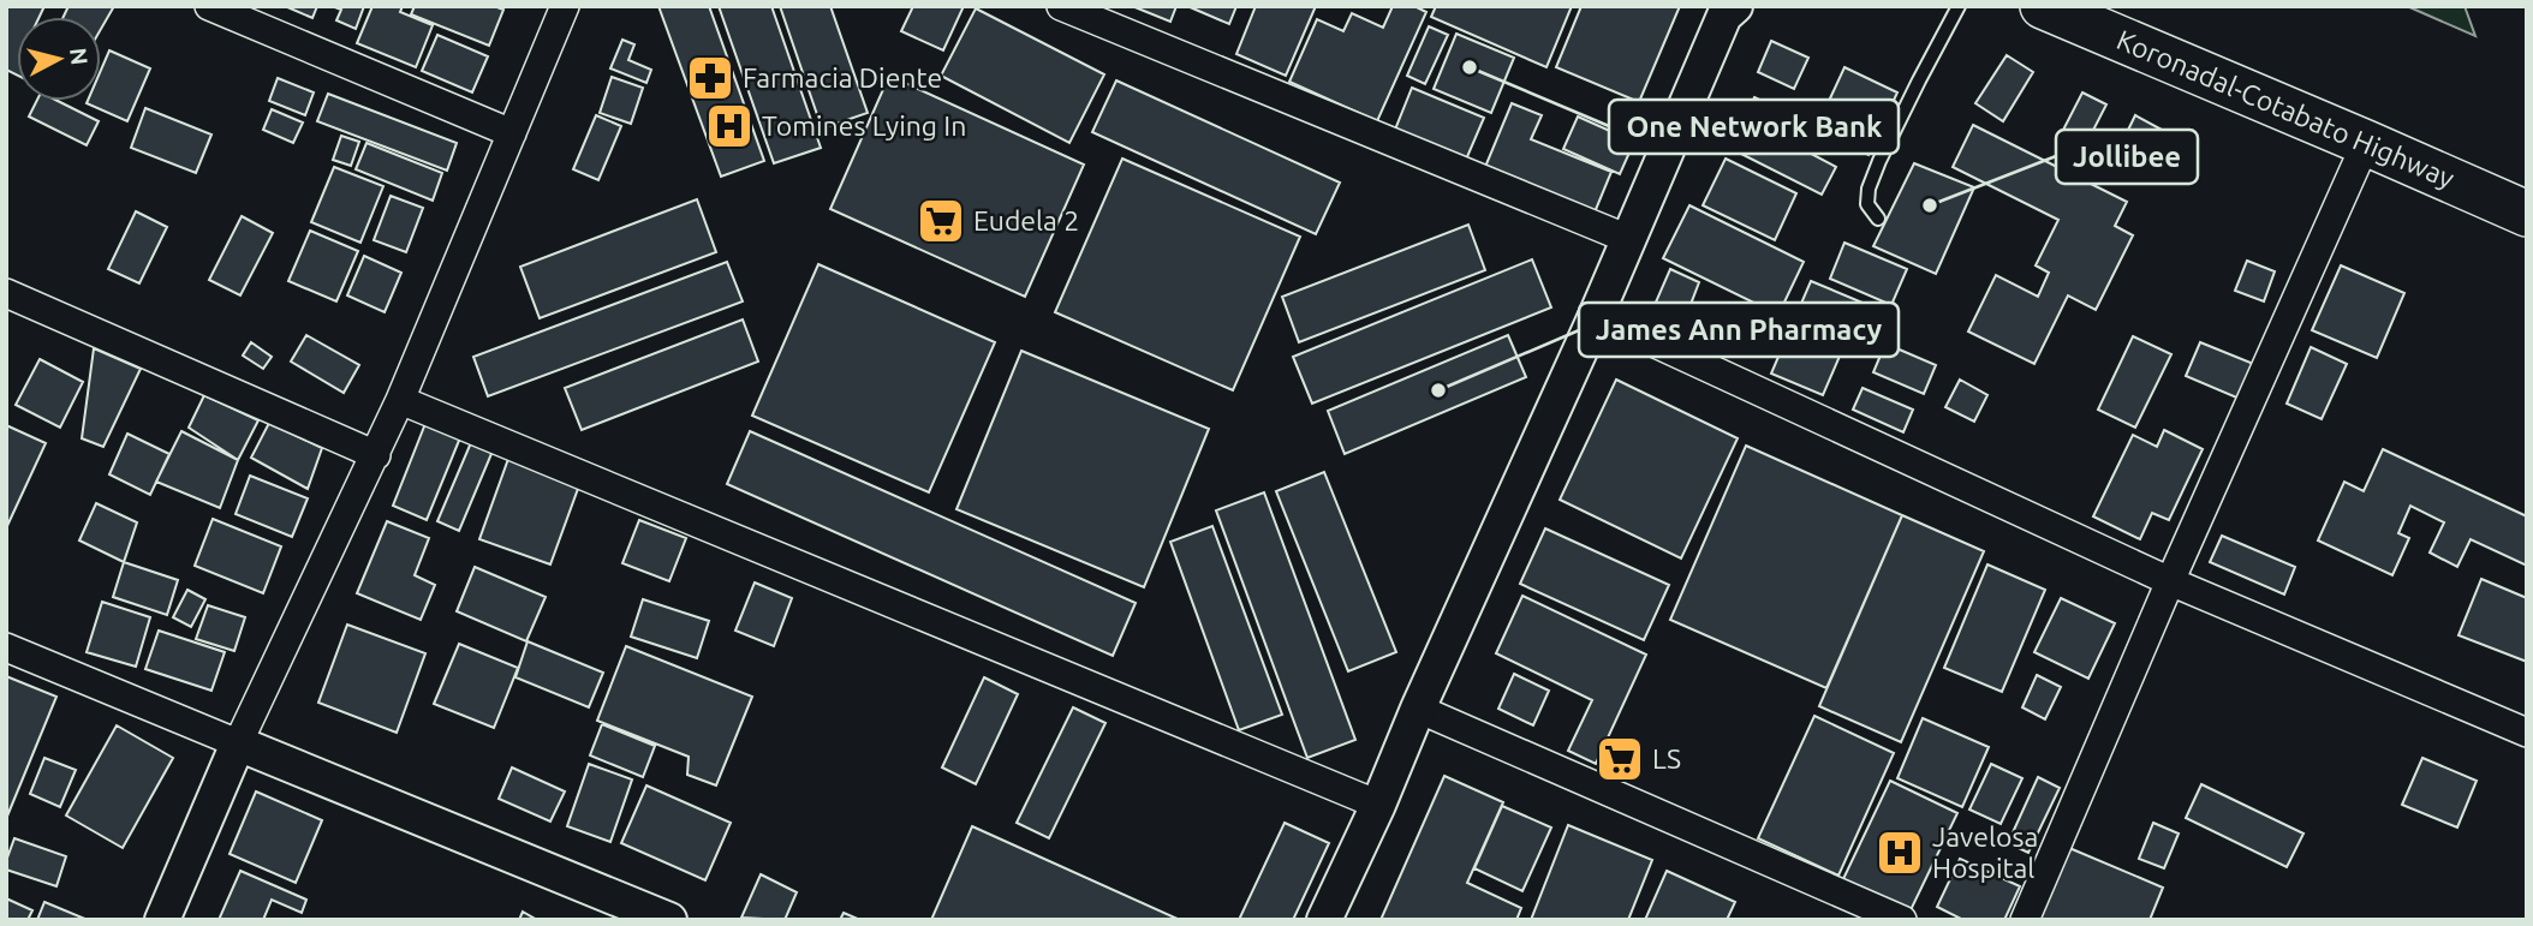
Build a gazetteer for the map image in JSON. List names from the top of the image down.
{
  "streets": {
    "highway": ["Koronadal-Cotabato Highway"]
  },
  "places": {
    "other": ["One Network Bank", "Jollibee", "James Ann Pharmacy"],
    "pharmacy": ["Farmacia Diente"],
    "hospital": ["Tomines Lying In", "Javelosa Hospital"],
    "supermarket": ["Eudela 2", "LS"]
  },
  "north": "right"
}
